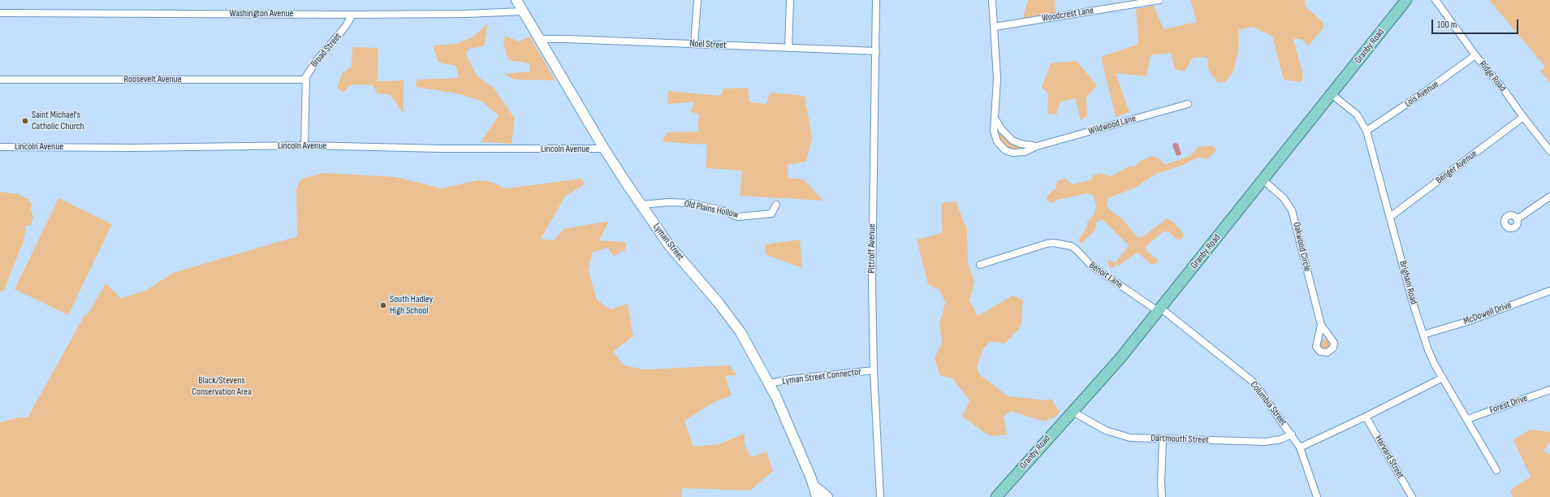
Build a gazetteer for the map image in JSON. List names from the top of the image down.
{
  "streets": {
    "main road": ["Granby Road", "Lyman Street"],
    "street": [
      "Washington Avenue",
      "Woodcrest Lane",
      "Noel Street",
      "Broad Street",
      "Ridge Road",
      "Roosevelt Avenue",
      "Lois Avenue",
      "Wildwood Lane",
      "Lincoln Avenue",
      "Benger Avenue",
      "Old Plains Hollow",
      "Oakwood Circle",
      "Pittroff Avenue",
      "Benoit Lane",
      "Brigham Road",
      "McDowell Drive",
      "Lyman Street Connector",
      "Columbia Street",
      "Forest Drive",
      "Dartmouth Street",
      "Harvard Street"
    ]
  },
  "crossings": [
    ["Washington Avenue", "Broad Street"],
    ["Washington Avenue", "Lyman Street"],
    ["Woodcrest Lane", "Wildwood Lane"],
    ["Noel Street", "Lyman Street"],
    ["Noel Street", "Pittroff Avenue"],
    ["Granby Road", "Oakwood Circle"],
    ["Granby Road", "Benoit Lane"],
    ["Granby Road", "Brigham Road"],
    ["Granby Road", "Columbia Street"],
    ["Granby Road", "Dartmouth Street"],
    ["Broad Street", "Roosevelt Avenue"],
    ["Broad Street", "Lincoln Avenue"],
    ["Ridge Road", "Lois Avenue"],
    ["Ridge Road", "Benger Avenue"],
    ["Lois Avenue", "Brigham Road"],
    ["Lincoln Avenue", "Lyman Street"],
    ["Benger Avenue", "Brigham Road"],
    ["Old Plains Hollow", "Lyman Street"],
    ["Lyman Street", "Lyman Street Connector"],
    ["Pittroff Avenue", "Lyman Street Connector"],
    ["Benoit Lane", "Columbia Street"],
    ["Brigham Road", "McDowell Drive"],
    ["Brigham Road", "Forest Drive"],
    ["Columbia Street", "Dartmouth Street"]
  ],
  "parks": ["Black/Stevens Conservation Area"],
  "places": ["Saint Michael's Catholic Church", "South Hadley High School"],
  "scale_bar": "100 m"
}
